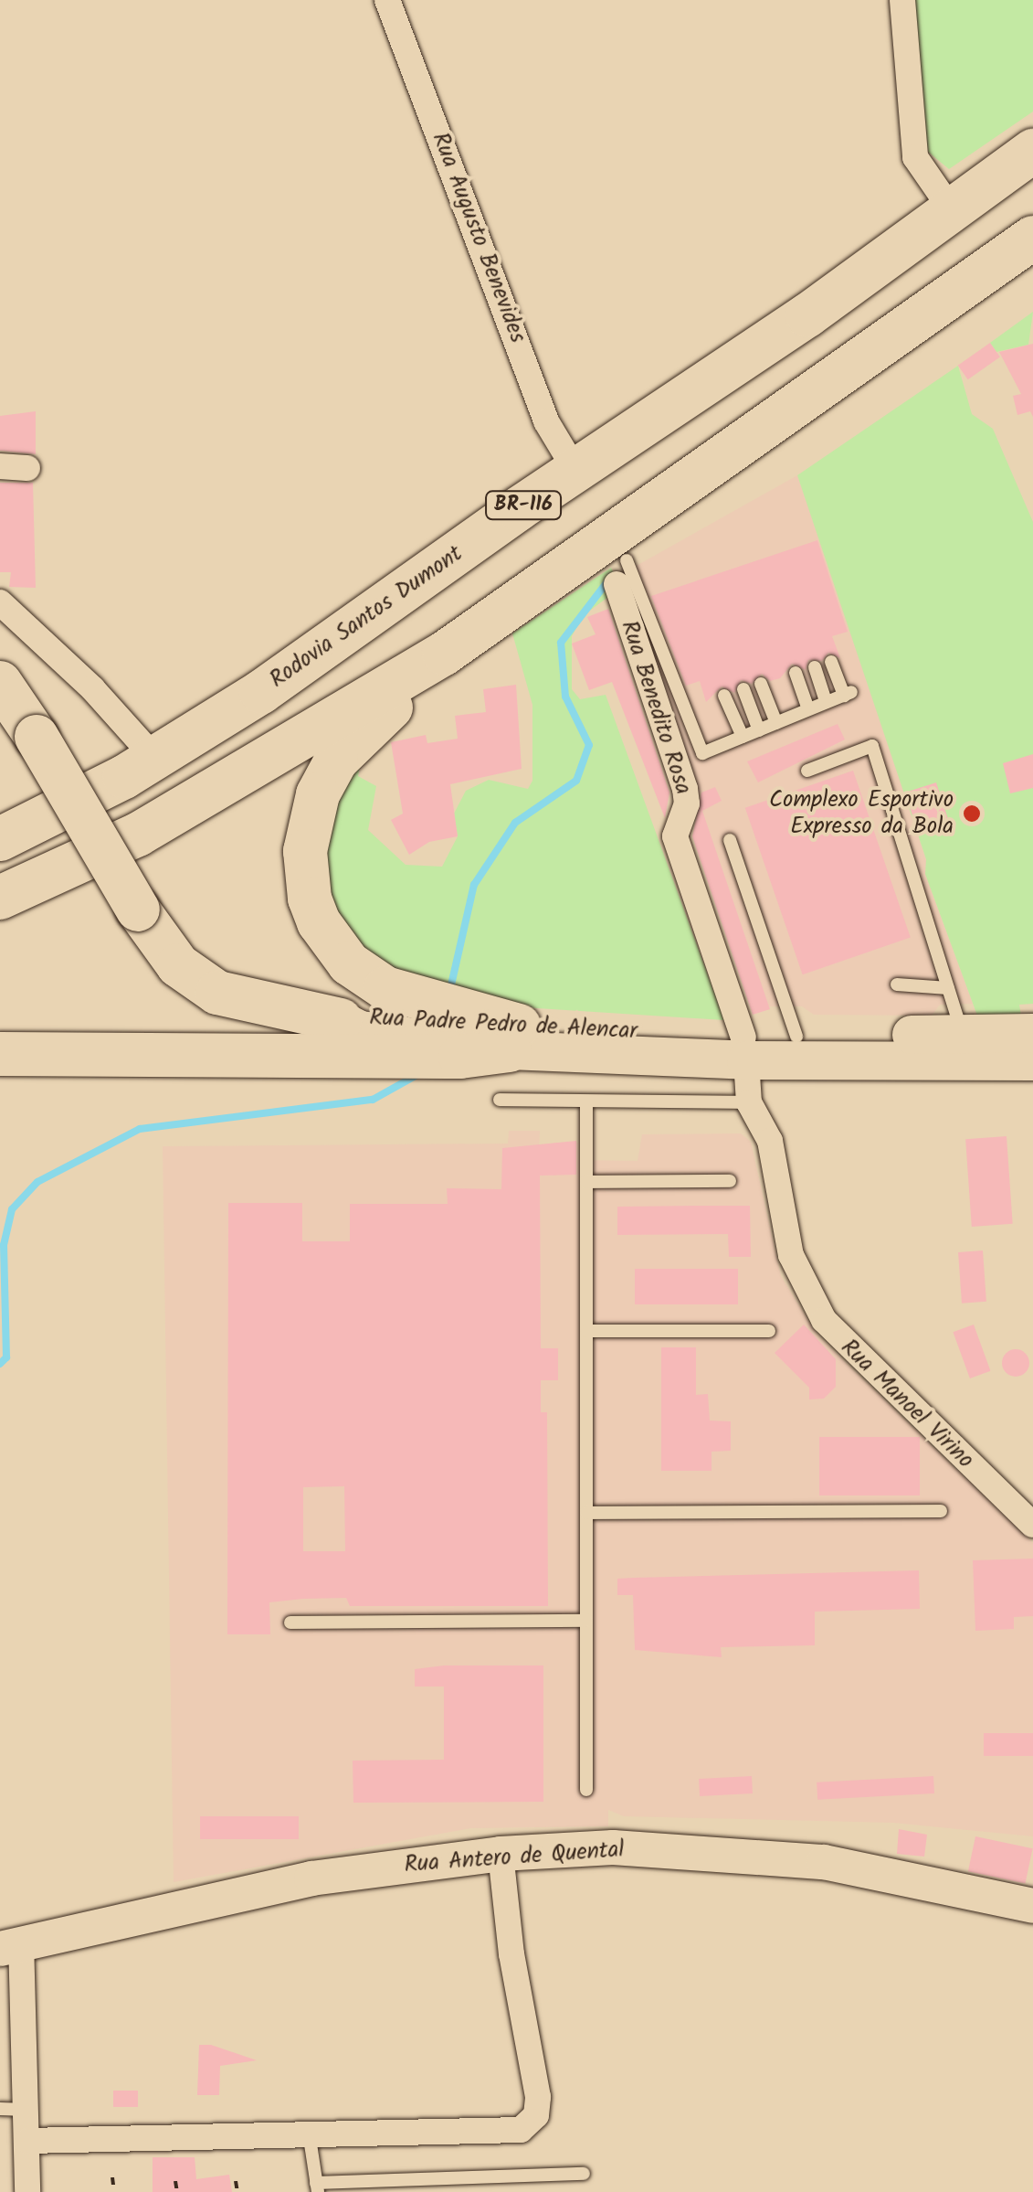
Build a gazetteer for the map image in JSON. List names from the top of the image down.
{
  "streets": {
    "highway": ["BR-116", "Rodovia Santos Dumont"],
    "main road": ["Rua Padre Pedro de Alencar"],
    "street": [
      "Rua Augusto Benevides",
      "Rua Benedito Rosa",
      "Rua Manoel Virino",
      "Rua Antero de Quental"
    ]
  },
  "crossings": [
    ["Rua Augusto Benevides", "Rodovia Santos Dumont"],
    ["Rua Benedito Rosa", "Rua Padre Pedro de Alencar"],
    ["Rua Benedito Rosa", "Rua Manoel Virino"],
    ["Rua Padre Pedro de Alencar", "Rua Manoel Virino"]
  ],
  "places": ["Complexo Esportivo Expresso da Bola"]
}
